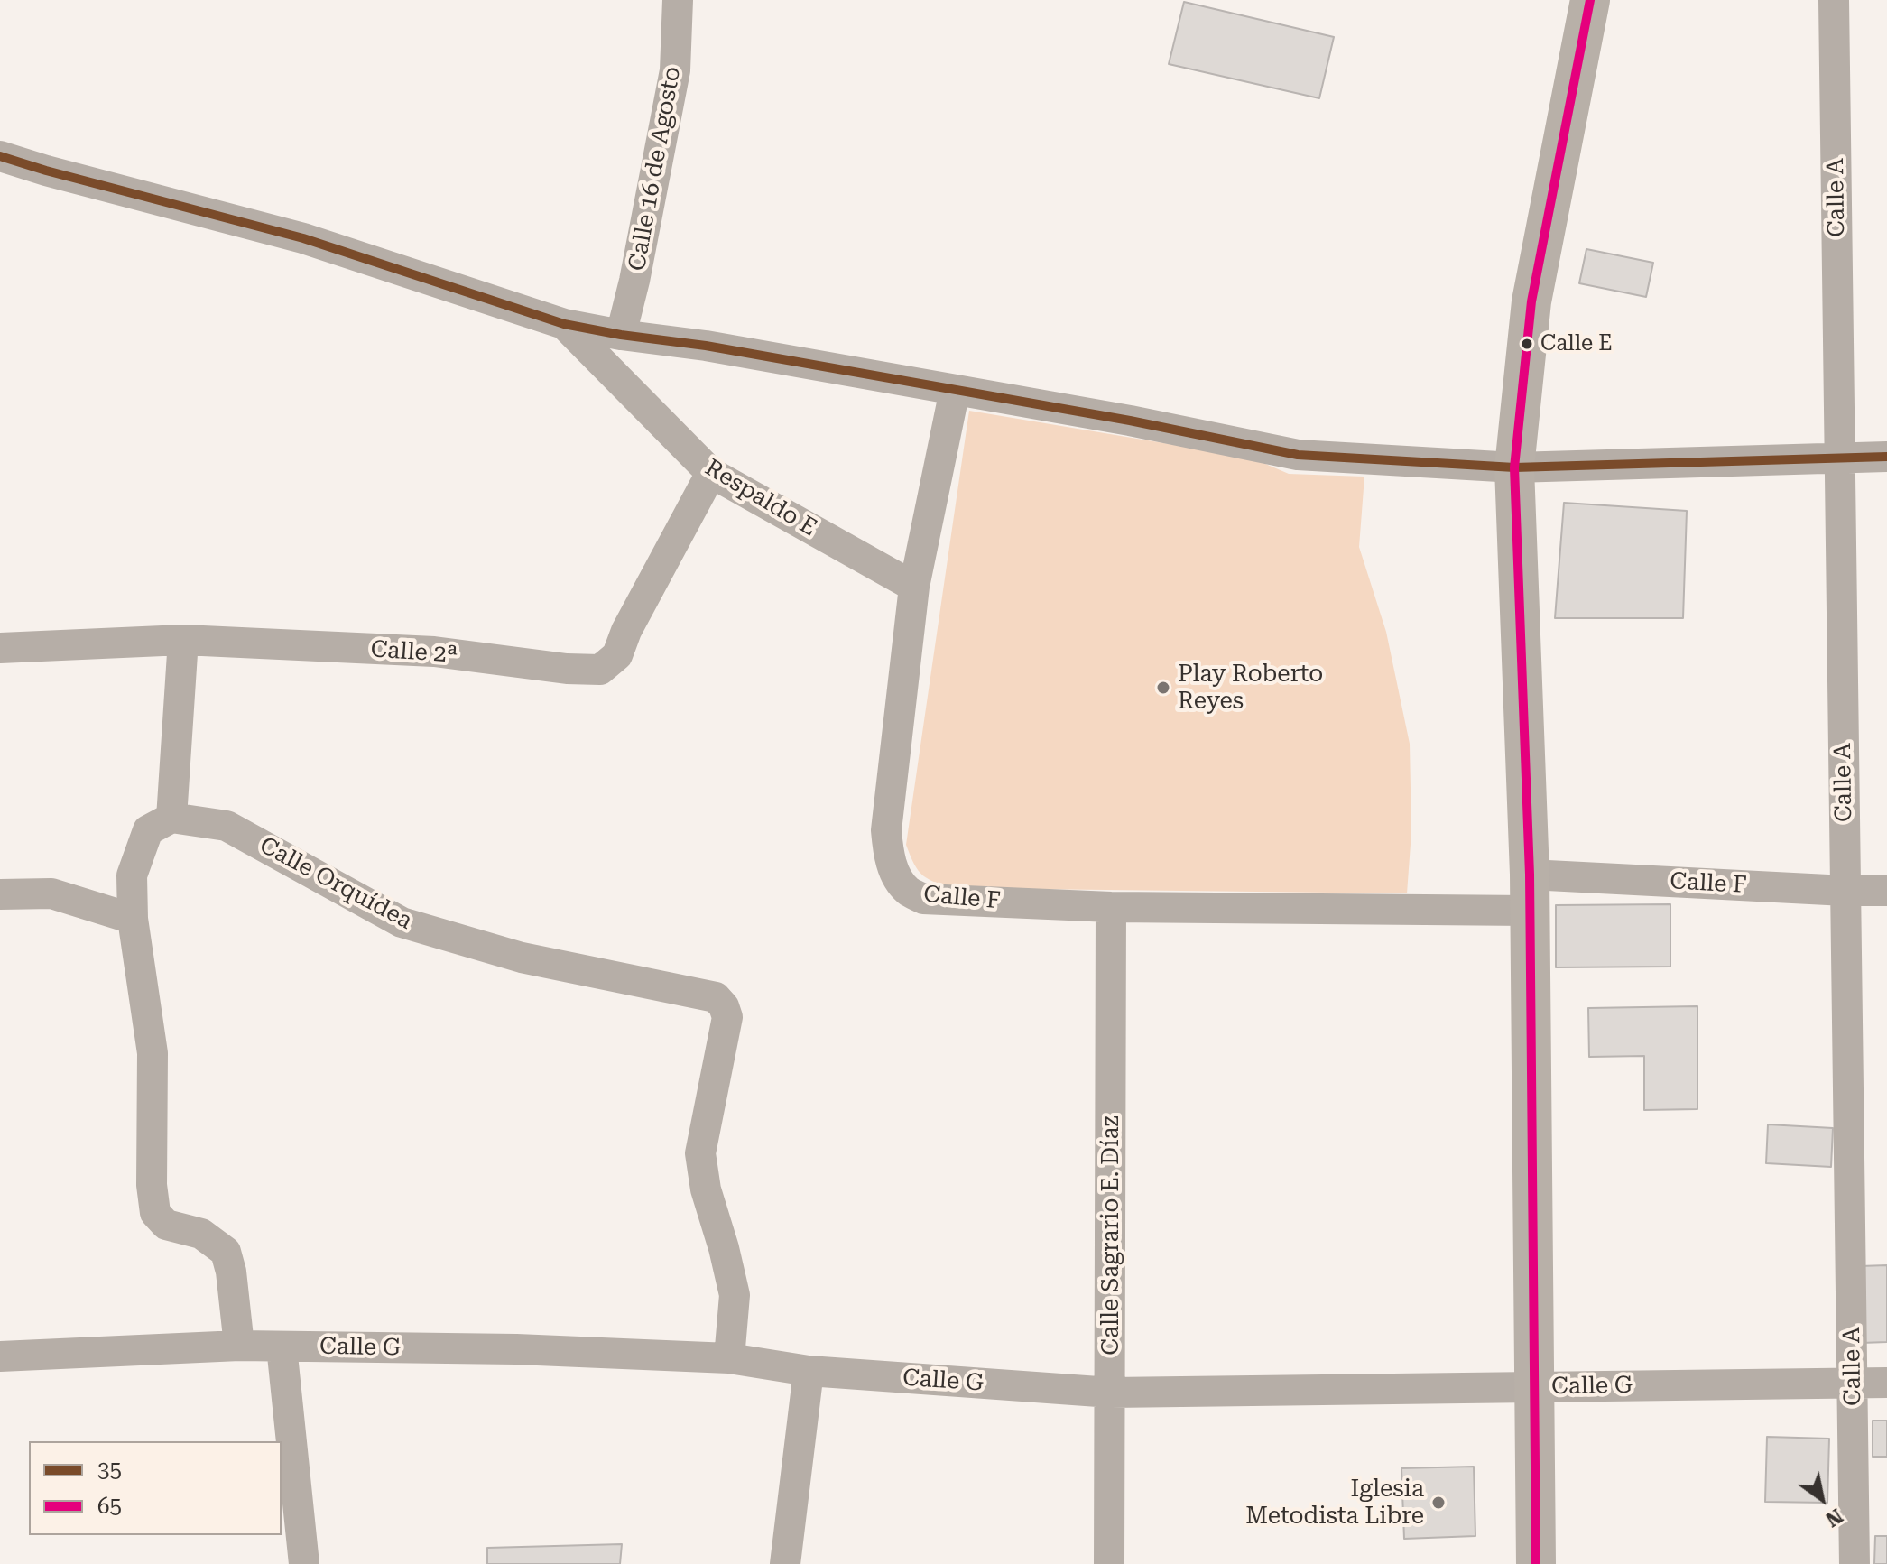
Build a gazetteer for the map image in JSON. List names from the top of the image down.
{
  "streets": {
    "street": [
      "Calle 16 de Agosto",
      "Calle A",
      "Respaldo E",
      "Calle 2ª",
      "Calle Orquídea",
      "Calle F",
      "Calle Sagrario E. Díaz",
      "Calle G"
    ]
  },
  "crossings": [
    ["Calle A", "Calle F"],
    ["Calle A", "Calle G"],
    ["Respaldo E", "Calle 2ª"],
    ["Respaldo E", "Calle F"],
    ["Calle Orquídea", "Calle G"],
    ["Calle F", "Calle Sagrario E. Díaz"],
    ["Calle Sagrario E. Díaz", "Calle G"]
  ],
  "places": ["Calle E", "Play Roberto Reyes", "Iglesia Metodista Libre"],
  "lines": ["transit line 65", "transit line 35"],
  "legend": ["35", "65"],
  "north": "bottom right"
}
